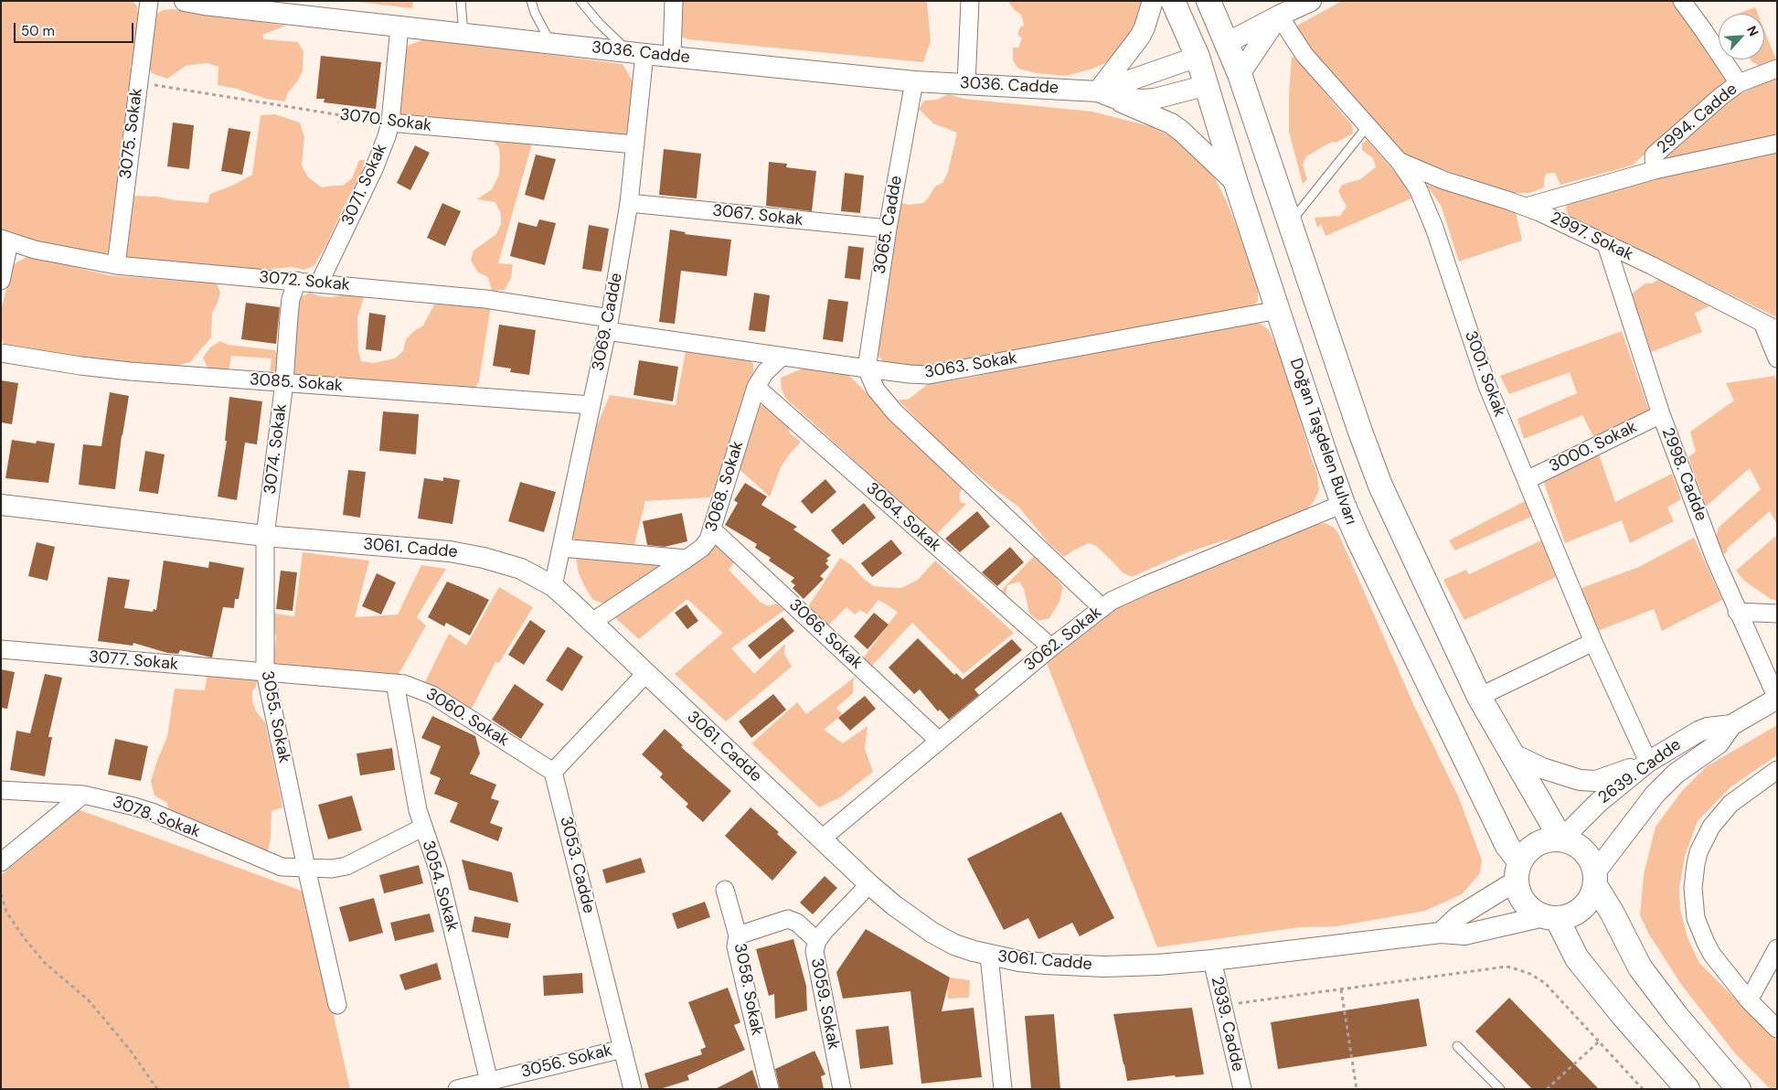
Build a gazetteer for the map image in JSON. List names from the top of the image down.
{
  "streets": {
    "main road": ["Doğan Taşdelen Bulvarı"],
    "street": [
      "3036. Cadde",
      "2994. Cadde",
      "3070. Sokak",
      "3075. Sokak",
      "3071. Sokak",
      "3067. Sokak",
      "3065. Cadde",
      "2997. Sokak",
      "3072. Sokak",
      "3069. Cadde",
      "3063. Sokak",
      "3001. Sokak",
      "3085. Sokak",
      "3000. Sokak",
      "3074. Sokak",
      "2998. Cadde",
      "3068. Sokak",
      "3064. Sokak",
      "3061. Cadde",
      "3066. Sokak",
      "3062. Sokak",
      "3077. Sokak",
      "3055. Sokak",
      "3060. Sokak",
      "2639. Cadde",
      "3078. Sokak",
      "3053. Cadde",
      "3054. Sokak",
      "3058. Sokak",
      "3059. Sokak",
      "2939. Cadde",
      "3056. Sokak"
    ]
  },
  "crossings": [
    ["3036. Cadde", "3071. Sokak"],
    ["3036. Cadde", "3065. Cadde"],
    ["3036. Cadde", "3069. Cadde"],
    ["3036. Cadde", "Doğan Taşdelen Bulvarı"],
    ["2994. Cadde", "2997. Sokak"],
    ["3070. Sokak", "3075. Sokak"],
    ["3070. Sokak", "3071. Sokak"],
    ["3070. Sokak", "3069. Cadde"],
    ["3075. Sokak", "3072. Sokak"],
    ["3071. Sokak", "3072. Sokak"],
    ["3067. Sokak", "3065. Cadde"],
    ["3067. Sokak", "3069. Cadde"],
    ["3065. Cadde", "3063. Sokak"],
    ["2997. Sokak", "3001. Sokak"],
    ["2997. Sokak", "2998. Cadde"],
    ["3072. Sokak", "3069. Cadde"],
    ["3072. Sokak", "3063. Sokak"],
    ["3072. Sokak", "3074. Sokak"],
    ["3069. Cadde", "3063. Sokak"],
    ["3069. Cadde", "3085. Sokak"],
    ["3069. Cadde", "3061. Cadde"],
    ["3063. Sokak", "Doğan Taşdelen Bulvarı"],
    ["3063. Sokak", "3068. Sokak"],
    ["3001. Sokak", "3000. Sokak"],
    ["3001. Sokak", "2639. Cadde"],
    ["3085. Sokak", "3074. Sokak"],
    ["Doğan Taşdelen Bulvarı", "3061. Cadde"],
    ["Doğan Taşdelen Bulvarı", "3062. Sokak"],
    ["Doğan Taşdelen Bulvarı", "2639. Cadde"],
    ["3000. Sokak", "2998. Cadde"],
    ["3074. Sokak", "3061. Cadde"],
    ["3074. Sokak", "3055. Sokak"],
    ["2998. Cadde", "2639. Cadde"],
    ["3068. Sokak", "3064. Sokak"],
    ["3068. Sokak", "3061. Cadde"],
    ["3068. Sokak", "3066. Sokak"],
    ["3064. Sokak", "3062. Sokak"],
    ["3061. Cadde", "3062. Sokak"],
    ["3061. Cadde", "3055. Sokak"],
    ["3061. Cadde", "2639. Cadde"],
    ["3061. Cadde", "3059. Sokak"],
    ["3061. Cadde", "2939. Cadde"],
    ["3066. Sokak", "3062. Sokak"],
    ["3077. Sokak", "3055. Sokak"],
    ["3077. Sokak", "3060. Sokak"],
    ["3055. Sokak", "3060. Sokak"],
    ["3055. Sokak", "3078. Sokak"],
    ["3060. Sokak", "3053. Cadde"],
    ["3060. Sokak", "3054. Sokak"],
    ["3078. Sokak", "3054. Sokak"],
    ["3053. Cadde", "3056. Sokak"],
    ["3054. Sokak", "3056. Sokak"]
  ],
  "scale_bar": "50 m",
  "north": "top right"
}
